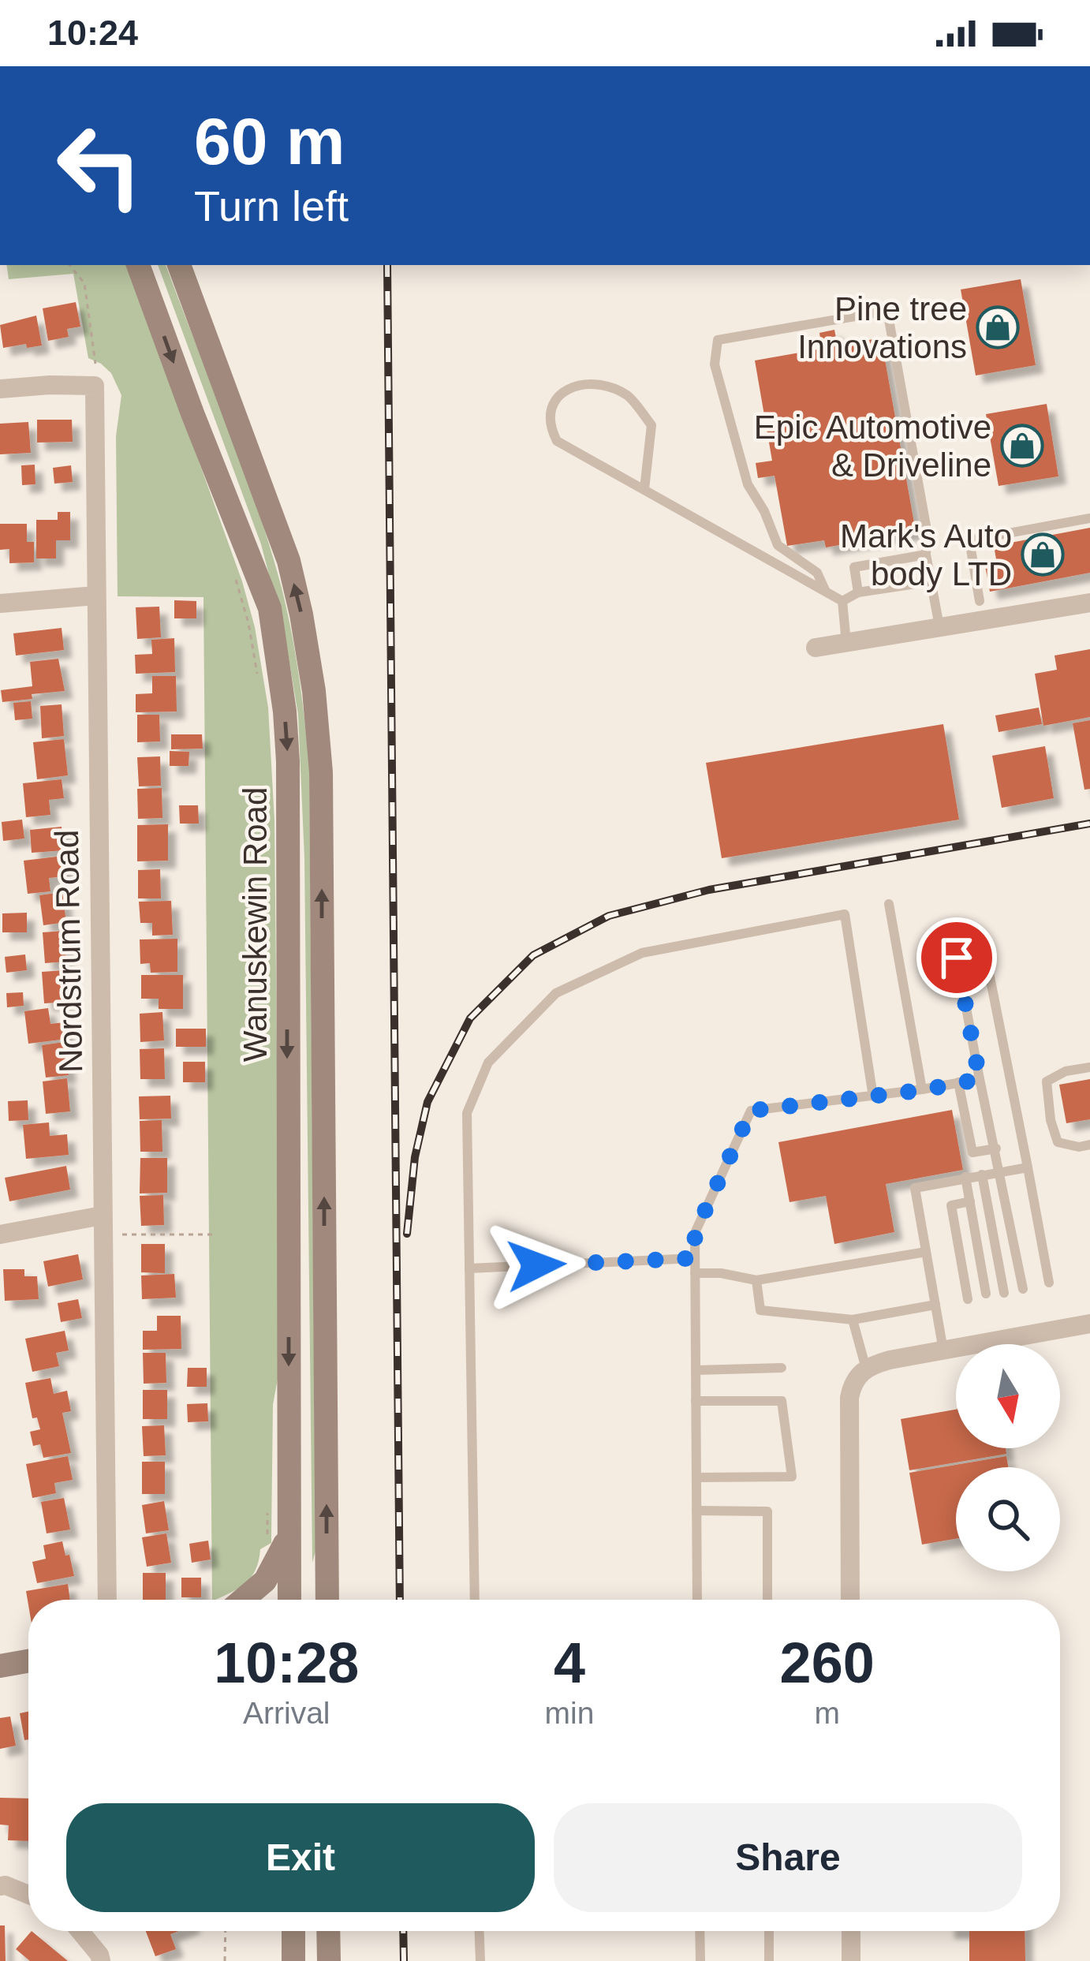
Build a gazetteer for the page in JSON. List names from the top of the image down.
{
  "streets": {
    "main road": ["Wanuskewin Road"],
    "street": ["Nordstrum Road"]
  },
  "places": {
    "shop": ["Pine tree Innovations", "Epic Automotive & Driveline", "Mark's Auto body LTD"]
  },
  "north": "bottom",
  "page": {
    "status": "10:24",
    "turn": ["60 m", "Turn left"],
    "eta": [
      "10:28",
      "Arrival",
      "4",
      "min",
      "260",
      "m"
    ],
    "buttons": ["Exit", "Share"]
  }
}
